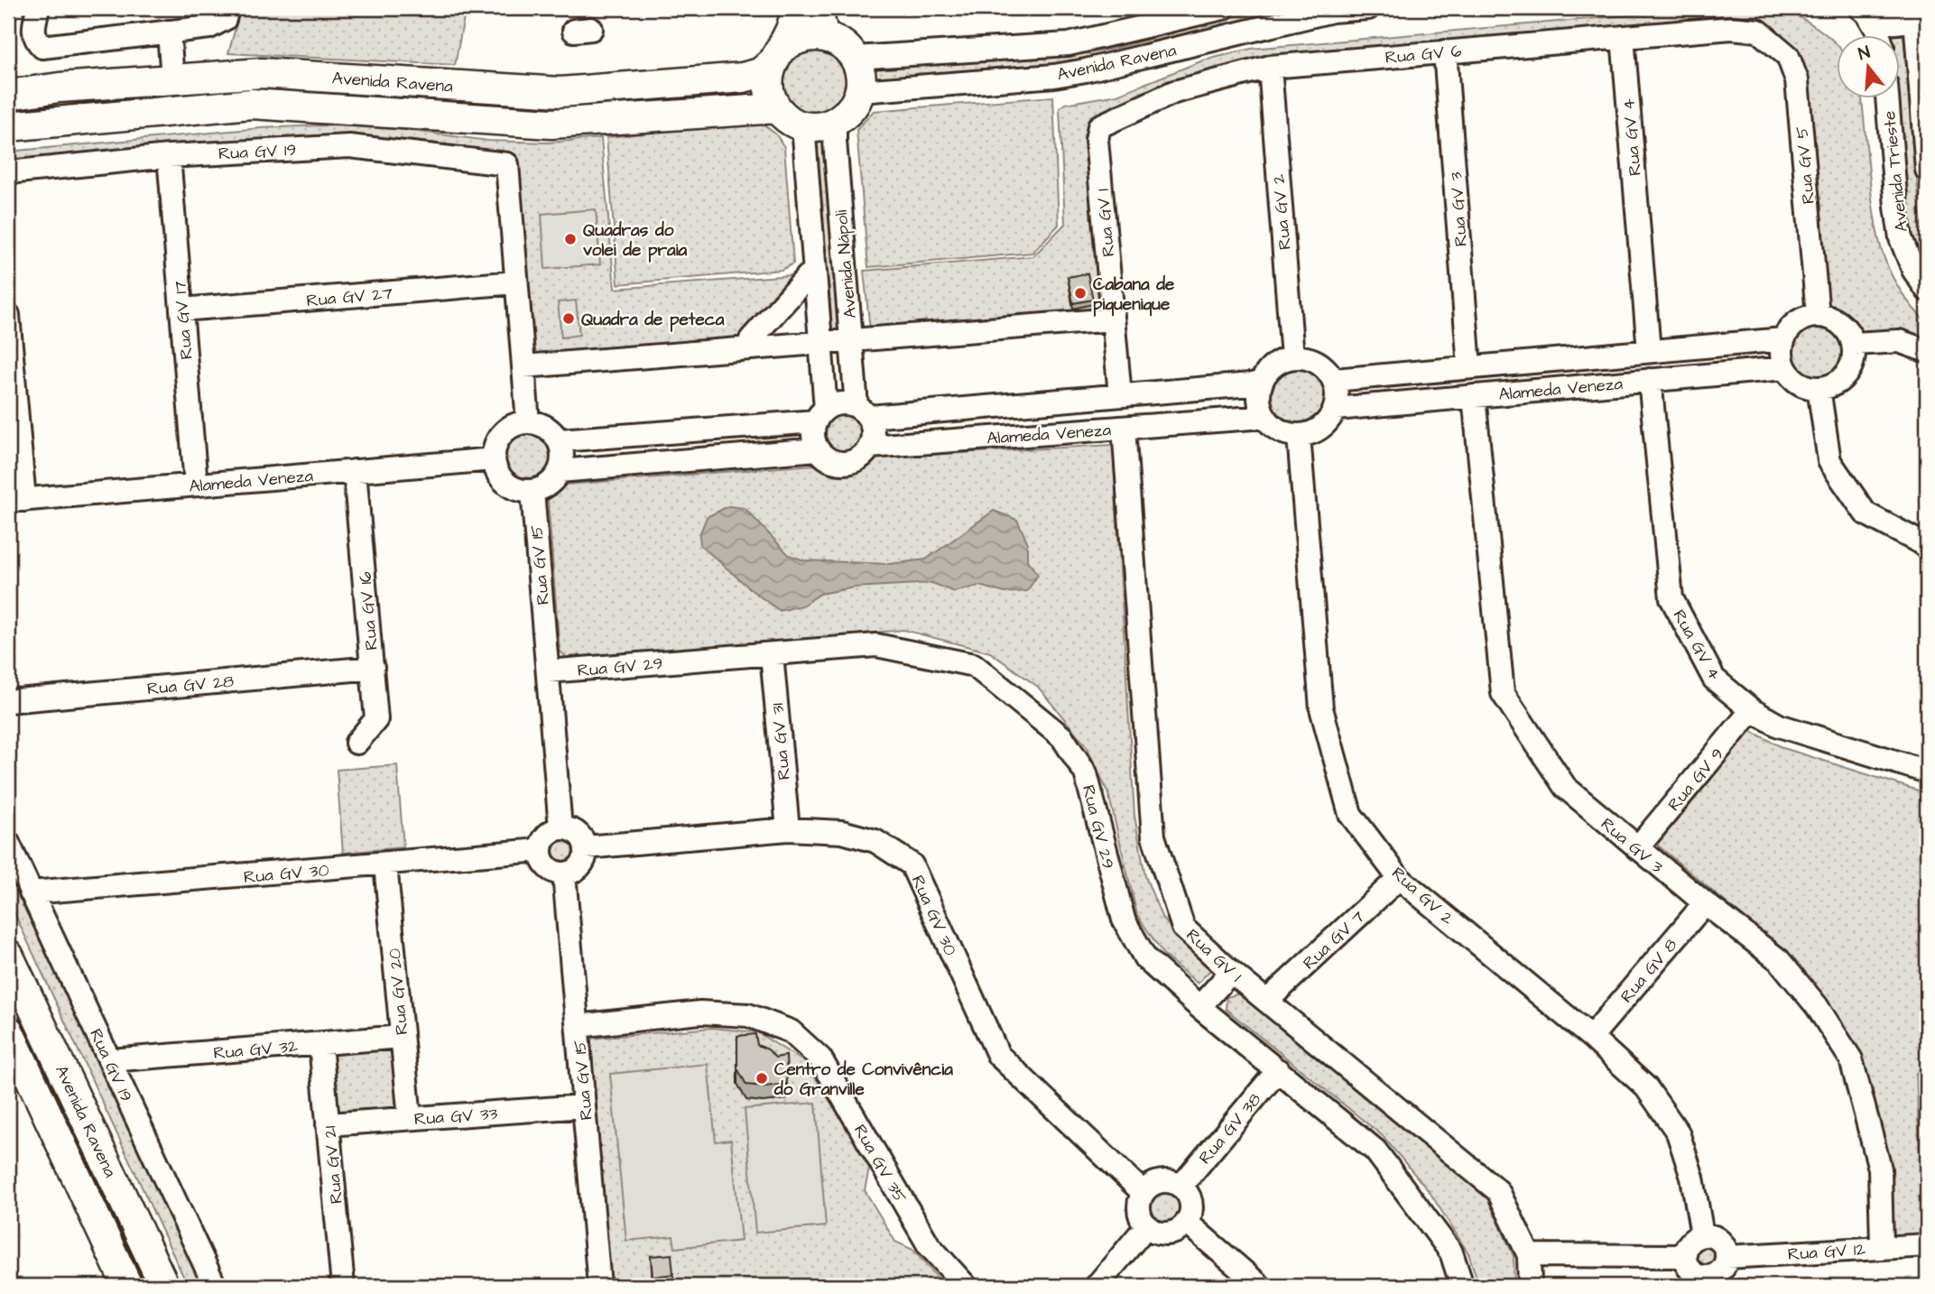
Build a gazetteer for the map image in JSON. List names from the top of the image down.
{
  "streets": {
    "main road": ["Avenida Ravena"],
    "street": [
      "Rua GV 6",
      "Rua GV 4",
      "Rua GV 19",
      "Rua GV 5",
      "Avenida Trieste",
      "Rua GV 3",
      "Rua GV 2",
      "Rua GV 1",
      "Avenida Nápoli",
      "Rua GV 27",
      "Rua GV 17",
      "Alameda Veneza",
      "Rua GV 15",
      "Rua GV 16",
      "Rua GV 29",
      "Rua GV 28",
      "Rua GV 31",
      "Rua GV 9",
      "Rua GV 30",
      "Rua GV 7",
      "Rua GV 8",
      "Rua GV 20",
      "Rua GV 32",
      "Rua GV 33",
      "Rua GV 38",
      "Rua GV 35",
      "Rua GV 21",
      "Rua GV 12"
    ]
  },
  "crossings": [
    ["Rua GV 6", "Rua GV 4"],
    ["Rua GV 6", "Rua GV 5"],
    ["Rua GV 6", "Rua GV 3"],
    ["Rua GV 6", "Rua GV 2"],
    ["Rua GV 6", "Rua GV 1"],
    ["Avenida Ravena", "Avenida Nápoli"],
    ["Rua GV 4", "Alameda Veneza"],
    ["Rua GV 4", "Rua GV 9"],
    ["Rua GV 19", "Rua GV 27"],
    ["Rua GV 19", "Rua GV 17"],
    ["Rua GV 19", "Rua GV 30"],
    ["Rua GV 19", "Rua GV 32"],
    ["Rua GV 5", "Alameda Veneza"],
    ["Rua GV 3", "Alameda Veneza"],
    ["Rua GV 3", "Rua GV 9"],
    ["Rua GV 3", "Rua GV 8"],
    ["Rua GV 3", "Rua GV 12"],
    ["Rua GV 2", "Alameda Veneza"],
    ["Rua GV 2", "Rua GV 7"],
    ["Rua GV 2", "Rua GV 8"],
    ["Rua GV 2", "Rua GV 12"],
    ["Rua GV 1", "Alameda Veneza"],
    ["Rua GV 1", "Rua GV 7"],
    ["Avenida Nápoli", "Alameda Veneza"],
    ["Rua GV 27", "Rua GV 17"],
    ["Rua GV 17", "Alameda Veneza"],
    ["Alameda Veneza", "Rua GV 15"],
    ["Alameda Veneza", "Rua GV 16"],
    ["Rua GV 15", "Rua GV 29"],
    ["Rua GV 15", "Rua GV 30"],
    ["Rua GV 15", "Rua GV 33"],
    ["Rua GV 15", "Rua GV 35"],
    ["Rua GV 16", "Rua GV 28"],
    ["Rua GV 29", "Rua GV 31"],
    ["Rua GV 29", "Rua GV 38"],
    ["Rua GV 31", "Rua GV 30"],
    ["Rua GV 30", "Rua GV 20"],
    ["Rua GV 30", "Rua GV 38"],
    ["Rua GV 20", "Rua GV 32"],
    ["Rua GV 20", "Rua GV 33"],
    ["Rua GV 32", "Rua GV 21"],
    ["Rua GV 33", "Rua GV 21"]
  ],
  "places": [
    "Quadras do volei de praia",
    "Cabana de piquenique",
    "Quadra de peteca",
    "Centro de Convivência do Granville"
  ],
  "north": "top"
}
